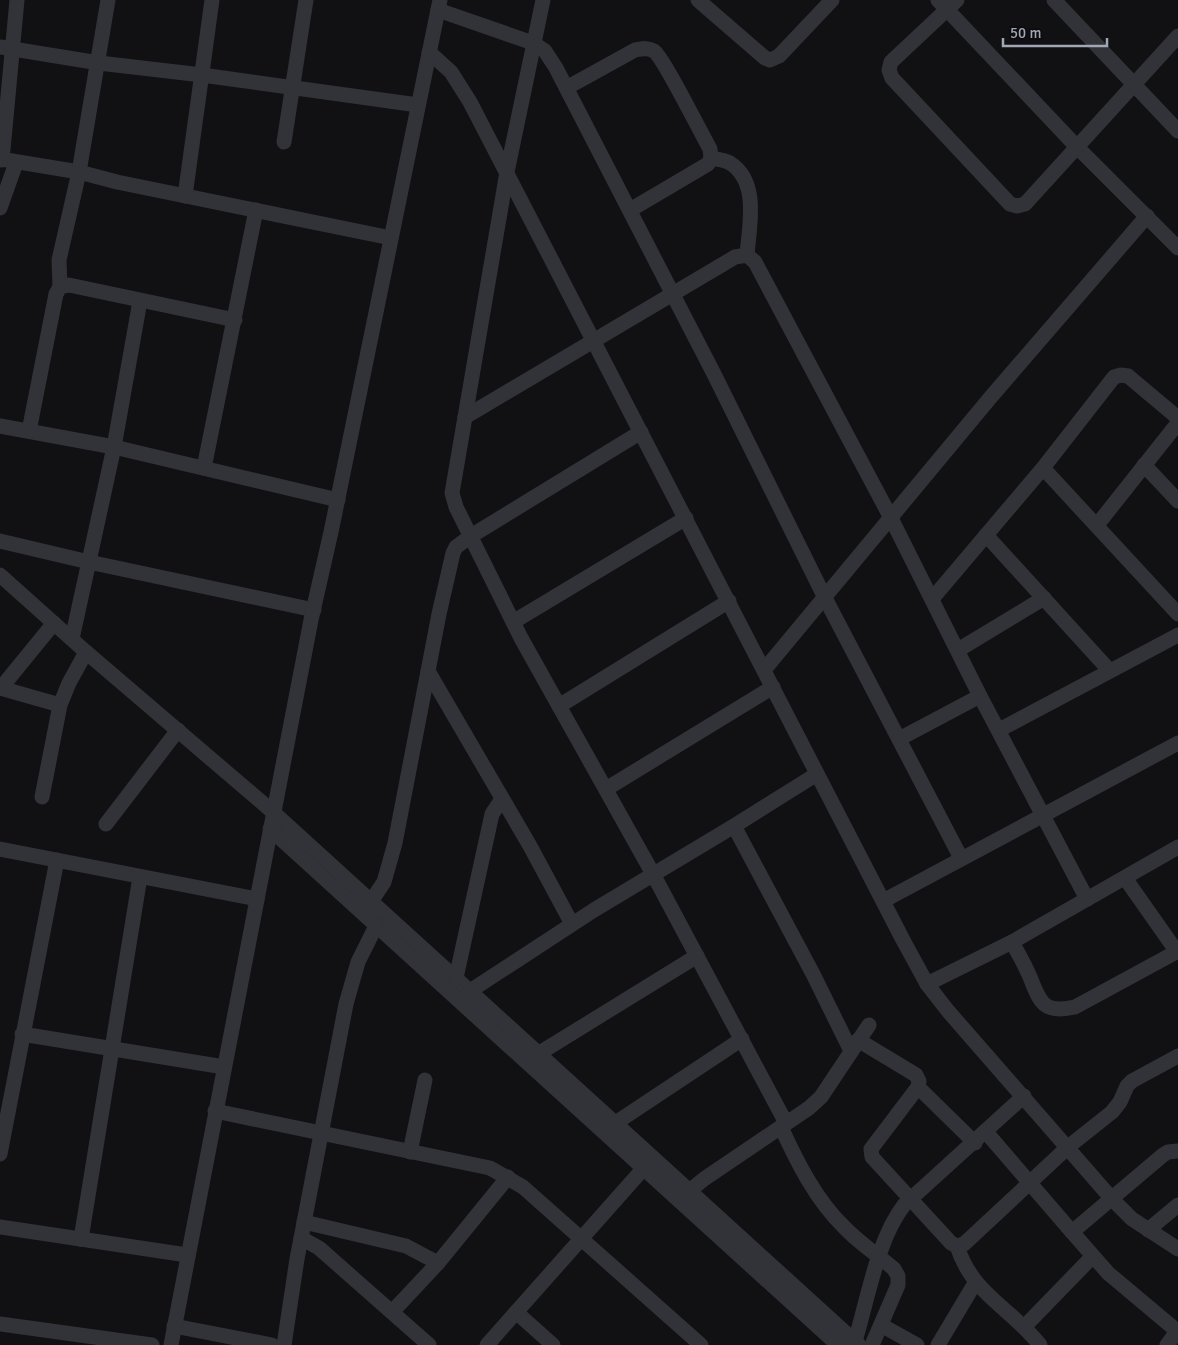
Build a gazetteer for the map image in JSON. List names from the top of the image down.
{
  "scale_bar": "50 m"
}
